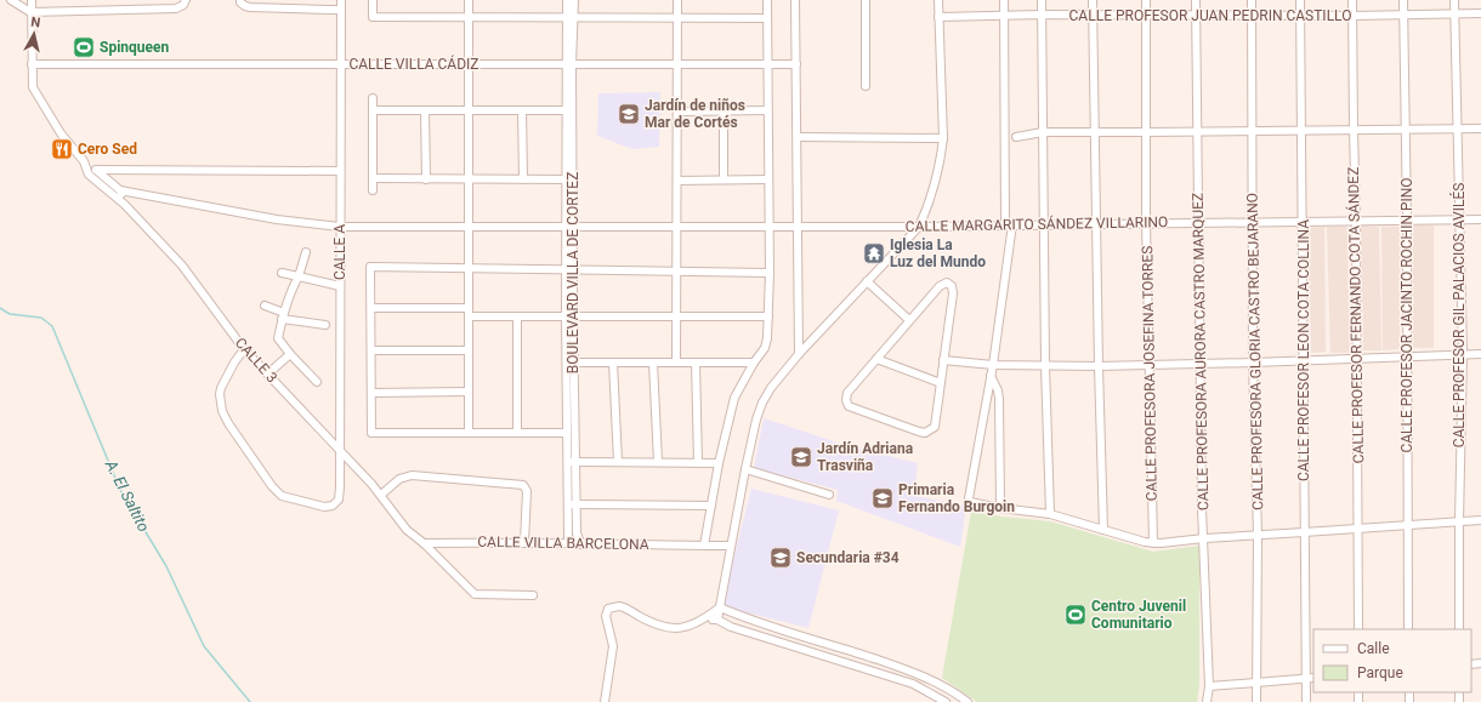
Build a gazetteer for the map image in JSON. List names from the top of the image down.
{
  "streets": {
    "street": [
      "CALLE PROFESOR JUAN PEDRIN CASTILLO",
      "CALLE VILLA CÁDIZ",
      "CALLE MARGARITO SÁNDEZ VILLARINO",
      "CALLE A",
      "BOULEVARD VILLA DE CORTEZ",
      "CALLE PROFESOR FERNANDO COTA SÁNDEZ",
      "CALLE PROFESOR JACINTO ROCHIN PINO",
      "CALLE PROFESOR GIL PALACIOS AVILÉS",
      "CALLE PROFESOR LEON COTA COLLINA",
      "CALLE PROFESORA AURORA CASTRO MARQUEZ",
      "CALLE PROFESORA GLORIA CASTRO BEJARANO",
      "CALLE 3",
      "CALLE PROFESORA JOSEFINA TORRES",
      "CALLE VILLA BARCELONA"
    ]
  },
  "crossings": [
    ["CALLE PROFESOR JUAN PEDRIN CASTILLO", "CALLE PROFESOR FERNANDO COTA SÁNDEZ"],
    ["CALLE PROFESOR JUAN PEDRIN CASTILLO", "CALLE PROFESOR JACINTO ROCHIN PINO"],
    ["CALLE PROFESOR JUAN PEDRIN CASTILLO", "CALLE PROFESOR GIL PALACIOS AVILÉS"],
    ["CALLE PROFESOR JUAN PEDRIN CASTILLO", "CALLE PROFESOR LEON COTA COLLINA"],
    ["CALLE PROFESOR JUAN PEDRIN CASTILLO", "CALLE PROFESORA AURORA CASTRO MARQUEZ"],
    ["CALLE PROFESOR JUAN PEDRIN CASTILLO", "CALLE PROFESORA GLORIA CASTRO BEJARANO"],
    ["CALLE PROFESOR JUAN PEDRIN CASTILLO", "CALLE PROFESORA JOSEFINA TORRES"],
    ["CALLE VILLA CÁDIZ", "CALLE A"],
    ["CALLE VILLA CÁDIZ", "BOULEVARD VILLA DE CORTEZ"],
    ["CALLE VILLA CÁDIZ", "CALLE 3"],
    ["CALLE MARGARITO SÁNDEZ VILLARINO", "CALLE A"],
    ["CALLE MARGARITO SÁNDEZ VILLARINO", "BOULEVARD VILLA DE CORTEZ"],
    ["CALLE MARGARITO SÁNDEZ VILLARINO", "CALLE PROFESOR FERNANDO COTA SÁNDEZ"],
    ["CALLE MARGARITO SÁNDEZ VILLARINO", "CALLE PROFESOR JACINTO ROCHIN PINO"],
    ["CALLE MARGARITO SÁNDEZ VILLARINO", "CALLE PROFESOR GIL PALACIOS AVILÉS"],
    ["CALLE MARGARITO SÁNDEZ VILLARINO", "CALLE PROFESOR LEON COTA COLLINA"],
    ["CALLE MARGARITO SÁNDEZ VILLARINO", "CALLE PROFESORA AURORA CASTRO MARQUEZ"],
    ["CALLE MARGARITO SÁNDEZ VILLARINO", "CALLE PROFESORA GLORIA CASTRO BEJARANO"],
    ["CALLE MARGARITO SÁNDEZ VILLARINO", "CALLE PROFESORA JOSEFINA TORRES"],
    ["CALLE A", "CALLE 3"],
    ["BOULEVARD VILLA DE CORTEZ", "CALLE VILLA BARCELONA"],
    ["CALLE 3", "CALLE VILLA BARCELONA"]
  ],
  "water": ["A. El Saltito"],
  "places": {
    "sports": ["Spinqueen", "Centro Juvenil Comunitario"],
    "school or university": [
      "Jardín de niños Mar de Cortés",
      "Jardín Adriana Trasviña",
      "Primaria Fernando Burgoin",
      "Secundaria #34"
    ],
    "restaurant": ["Cero Sed"],
    "temple": ["Iglesia La Luz del Mundo"]
  },
  "legend": ["Calle", "Parque"],
  "north": "top"
}
